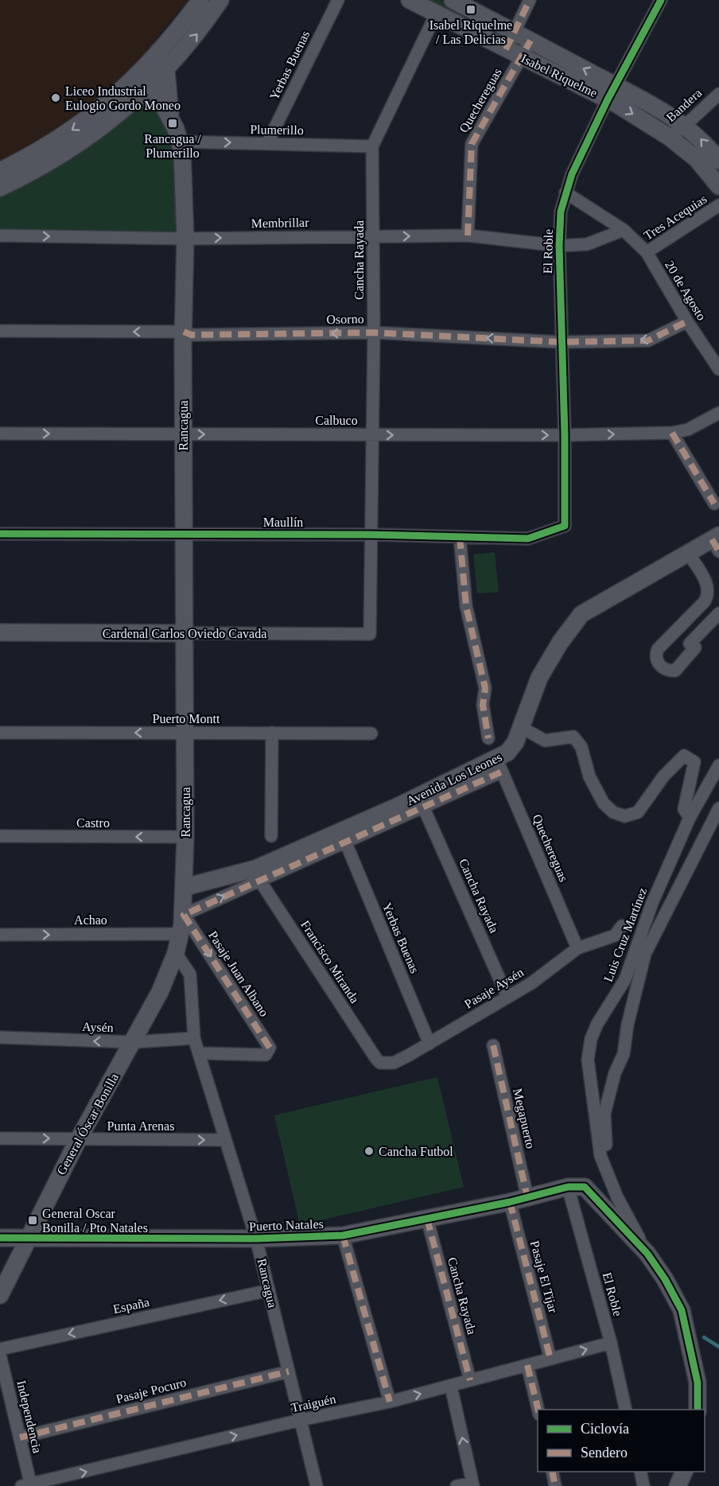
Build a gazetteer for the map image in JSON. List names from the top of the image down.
{
  "streets": {
    "main road": [
      "Isabel Riquelme",
      "Rancagua",
      "Cardenal Carlos Oviedo Cavada",
      "Avenida Los Leones",
      "General Óscar Bonilla",
      "Puerto Natales"
    ],
    "street": [
      "Yerbas Buenas",
      "Quechereguas",
      "Bandera",
      "Plumerillo",
      "Tres Acequias",
      "Membrillar",
      "El Roble",
      "Cancha Rayada",
      "20 de Agosto",
      "Osorno",
      "Calbuco",
      "Maullín",
      "Puerto Montt",
      "Castro",
      "Achao",
      "Luis Cruz Martínez",
      "Francisco Miranda",
      "Pasaje Juan Albano",
      "Pasaje Aysén",
      "Aysén",
      "Megapuerto",
      "Punta Arenas",
      "Pasaje El Tijar",
      "España",
      "Pasaje Pocuro",
      "Traiguén",
      "Independencia"
    ]
  },
  "crossings": [
    ["Yerbas Buenas", "Plumerillo"],
    ["Yerbas Buenas", "Avenida Los Leones"],
    ["Yerbas Buenas", "Pasaje Aysén"],
    ["Isabel Riquelme", "Quechereguas"],
    ["Isabel Riquelme", "Bandera"],
    ["Isabel Riquelme", "El Roble"],
    ["Isabel Riquelme", "Cancha Rayada"],
    ["Quechereguas", "Membrillar"],
    ["Quechereguas", "Avenida Los Leones"],
    ["Quechereguas", "Pasaje Aysén"],
    ["Plumerillo", "Cancha Rayada"],
    ["Plumerillo", "Rancagua"],
    ["Tres Acequias", "20 de Agosto"],
    ["Membrillar", "El Roble"],
    ["Membrillar", "Cancha Rayada"],
    ["Membrillar", "Rancagua"],
    ["El Roble", "20 de Agosto"],
    ["El Roble", "Osorno"],
    ["El Roble", "Calbuco"],
    ["El Roble", "Maullín"],
    ["El Roble", "Puerto Natales"],
    ["El Roble", "Traiguén"],
    ["Cancha Rayada", "Osorno"],
    ["Cancha Rayada", "Calbuco"],
    ["Cancha Rayada", "Maullín"],
    ["Cancha Rayada", "Cardenal Carlos Oviedo Cavada"],
    ["Cancha Rayada", "Avenida Los Leones"],
    ["Cancha Rayada", "Pasaje Aysén"],
    ["Cancha Rayada", "Puerto Natales"],
    ["Cancha Rayada", "Traiguén"],
    ["20 de Agosto", "Osorno"],
    ["Osorno", "Rancagua"],
    ["Calbuco", "Rancagua"],
    ["Rancagua", "Maullín"],
    ["Rancagua", "Cardenal Carlos Oviedo Cavada"],
    ["Rancagua", "Puerto Montt"],
    ["Rancagua", "Avenida Los Leones"],
    ["Rancagua", "Castro"],
    ["Rancagua", "Achao"],
    ["Rancagua", "Pasaje Juan Albano"],
    ["Rancagua", "Aysén"],
    ["Rancagua", "General Óscar Bonilla"],
    ["Rancagua", "Punta Arenas"],
    ["Rancagua", "Puerto Natales"],
    ["Rancagua", "España"],
    ["Rancagua", "Pasaje Pocuro"],
    ["Rancagua", "Traiguén"],
    ["Avenida Los Leones", "Francisco Miranda"],
    ["Avenida Los Leones", "Pasaje Juan Albano"],
    ["Francisco Miranda", "Pasaje Aysén"],
    ["Aysén", "General Óscar Bonilla"],
    ["Megapuerto", "Puerto Natales"],
    ["General Óscar Bonilla", "Punta Arenas"],
    ["General Óscar Bonilla", "Puerto Natales"],
    ["Puerto Natales", "Pasaje El Tijar"],
    ["Pasaje El Tijar", "Traiguén"],
    ["Pasaje Pocuro", "Independencia"],
    ["Traiguén", "Independencia"]
  ],
  "one_way": [
    "Plumerillo",
    "Membrillar",
    "Osorno",
    "Calbuco",
    "Puerto Montt",
    "Castro",
    "Achao",
    "Aysén",
    "Punta Arenas",
    "España",
    "Traiguén"
  ],
  "places": {
    "transit": ["Isabel Riquelme / Las Delicias", "Rancagua / Plumerillo", "General Oscar Bonilla / Pto Natales"],
    "other": ["Liceo Industrial Eulogio Gordo Moneo", "Cancha Futbol"]
  },
  "legend": ["Ciclovía", "Sendero"]
}
